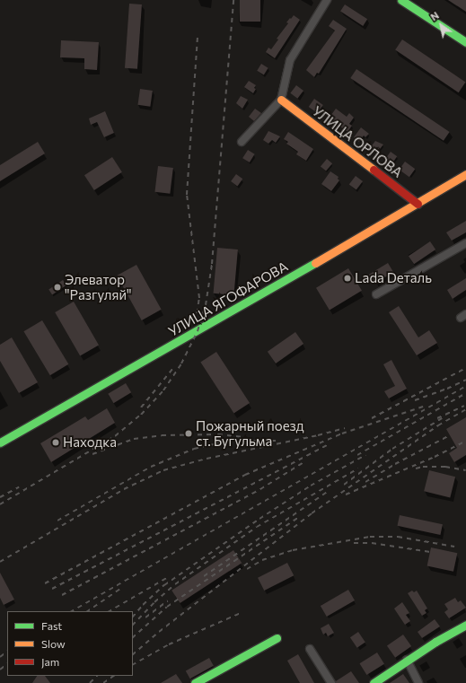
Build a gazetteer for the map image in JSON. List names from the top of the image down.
{
  "streets": {
    "main road": ["УЛИЦА ОРЛОВА", "УЛИЦА ЯГОФАРОВА"]
  },
  "crossings": [
    ["УЛИЦА ОРЛОВА", "УЛИЦА ЯГОФАРОВА"]
  ],
  "places": [
    "Lada Dеталь",
    "Элеватор \"Разгуляй\"",
    "Пожарный поезд ст. Бугульма",
    "Находка"
  ],
  "legend": ["Fast", "Slow", "Jam"],
  "north": "top left"
}
